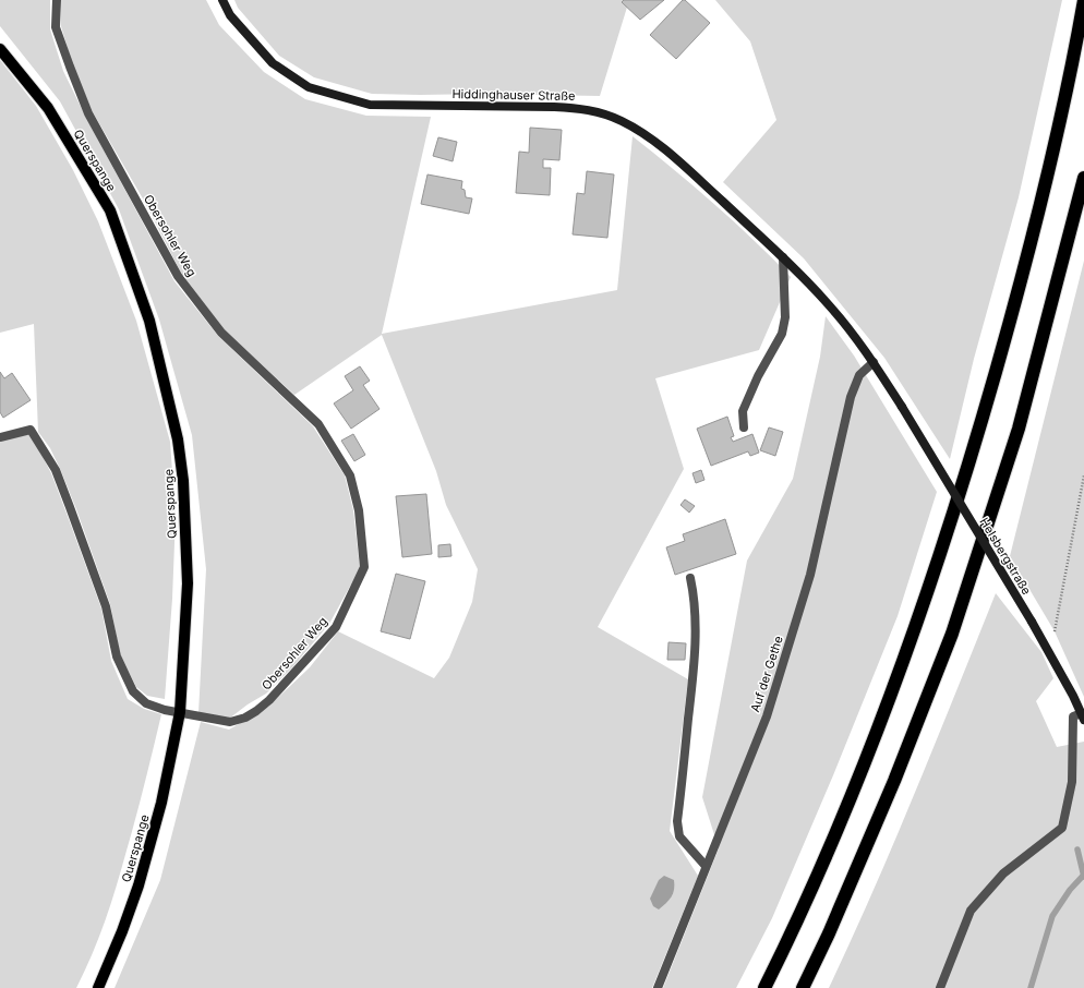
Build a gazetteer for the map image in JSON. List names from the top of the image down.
{
  "streets": {
    "main road": ["Querspange"],
    "street": [
      "Hiddinghauser Straße",
      "Obersohler Weg",
      "Helsbergstraße",
      "Auf der Gethe"
    ]
  },
  "crossings": [
    ["Hiddinghauser Straße", "Helsbergstraße"],
    ["Hiddinghauser Straße", "Auf der Gethe"],
    ["Querspange", "Obersohler Weg"]
  ]
}
